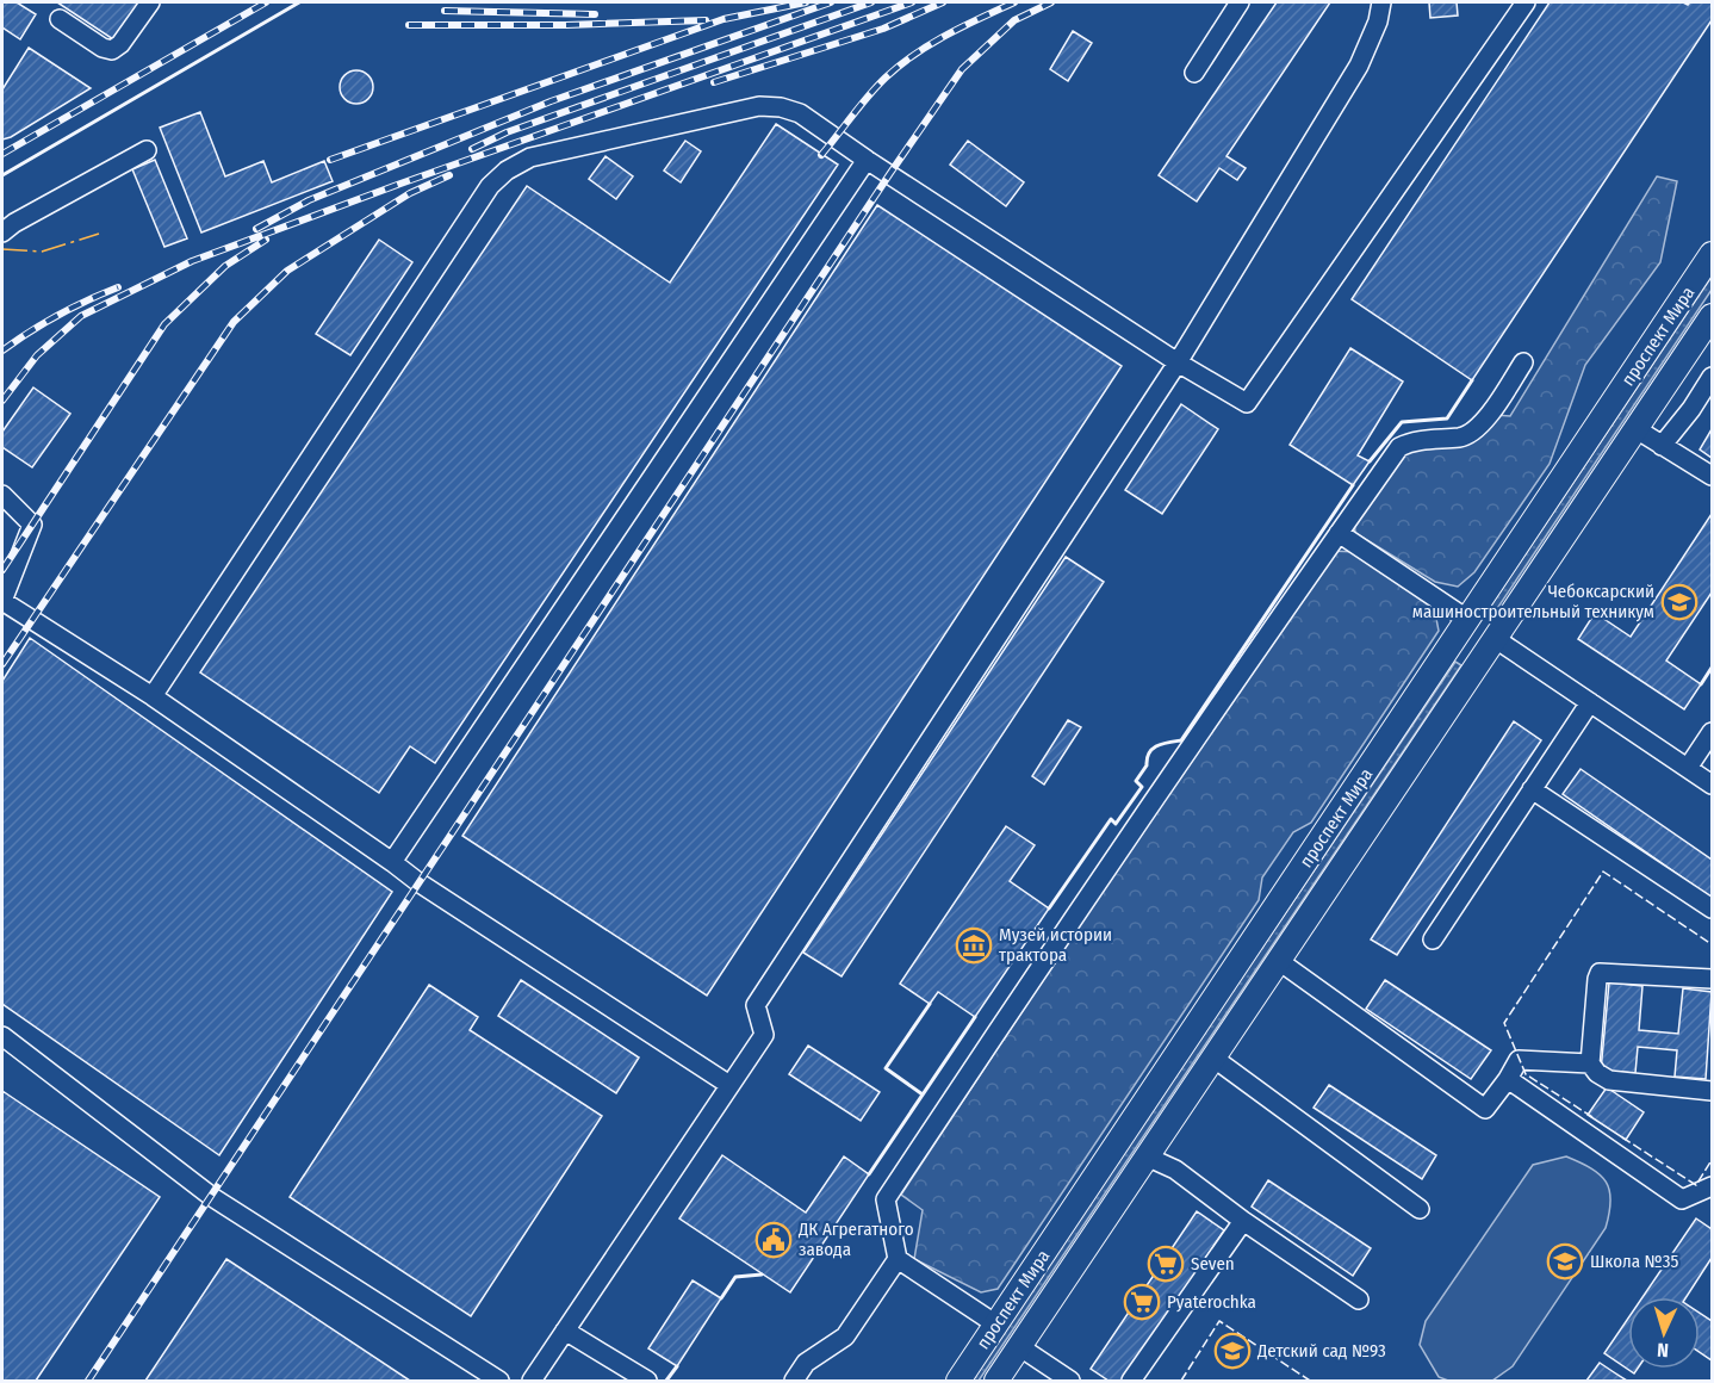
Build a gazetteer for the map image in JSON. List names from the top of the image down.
{
  "streets": {
    "main road": ["проспект Мира"]
  },
  "places": {
    "school or university": ["Чебоксарский машиностроительный техникум", "Школа №35", "Детский сад №93"],
    "museum": ["Музей истории трактора"],
    "public building": ["ДК Агрегатного завода"],
    "supermarket": ["Seven", "Pyaterochka"]
  },
  "north": "bottom"
}
